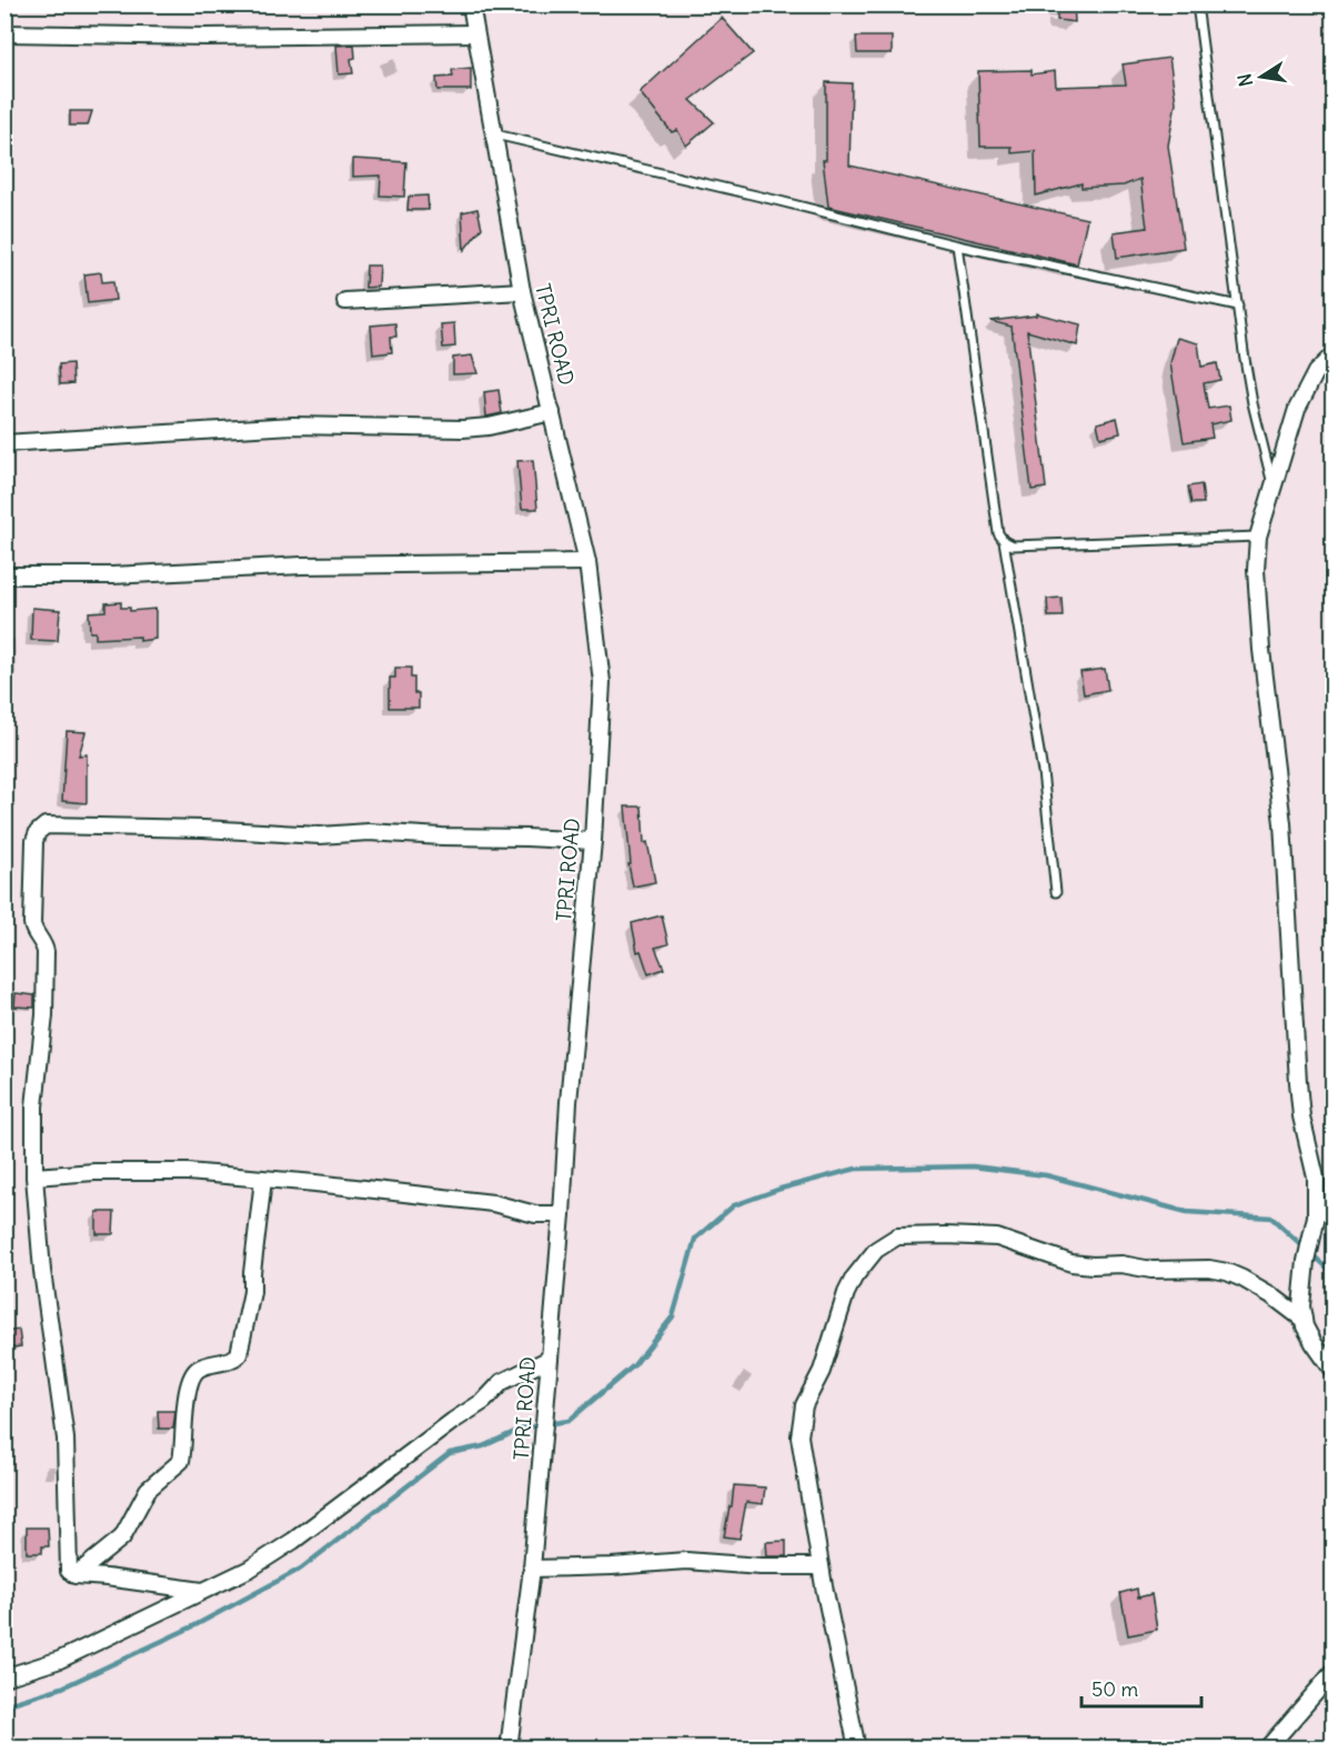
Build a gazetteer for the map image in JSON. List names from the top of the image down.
{
  "streets": {
    "street": ["TPRI ROAD"]
  },
  "scale_bar": "50 m",
  "north": "left"
}
